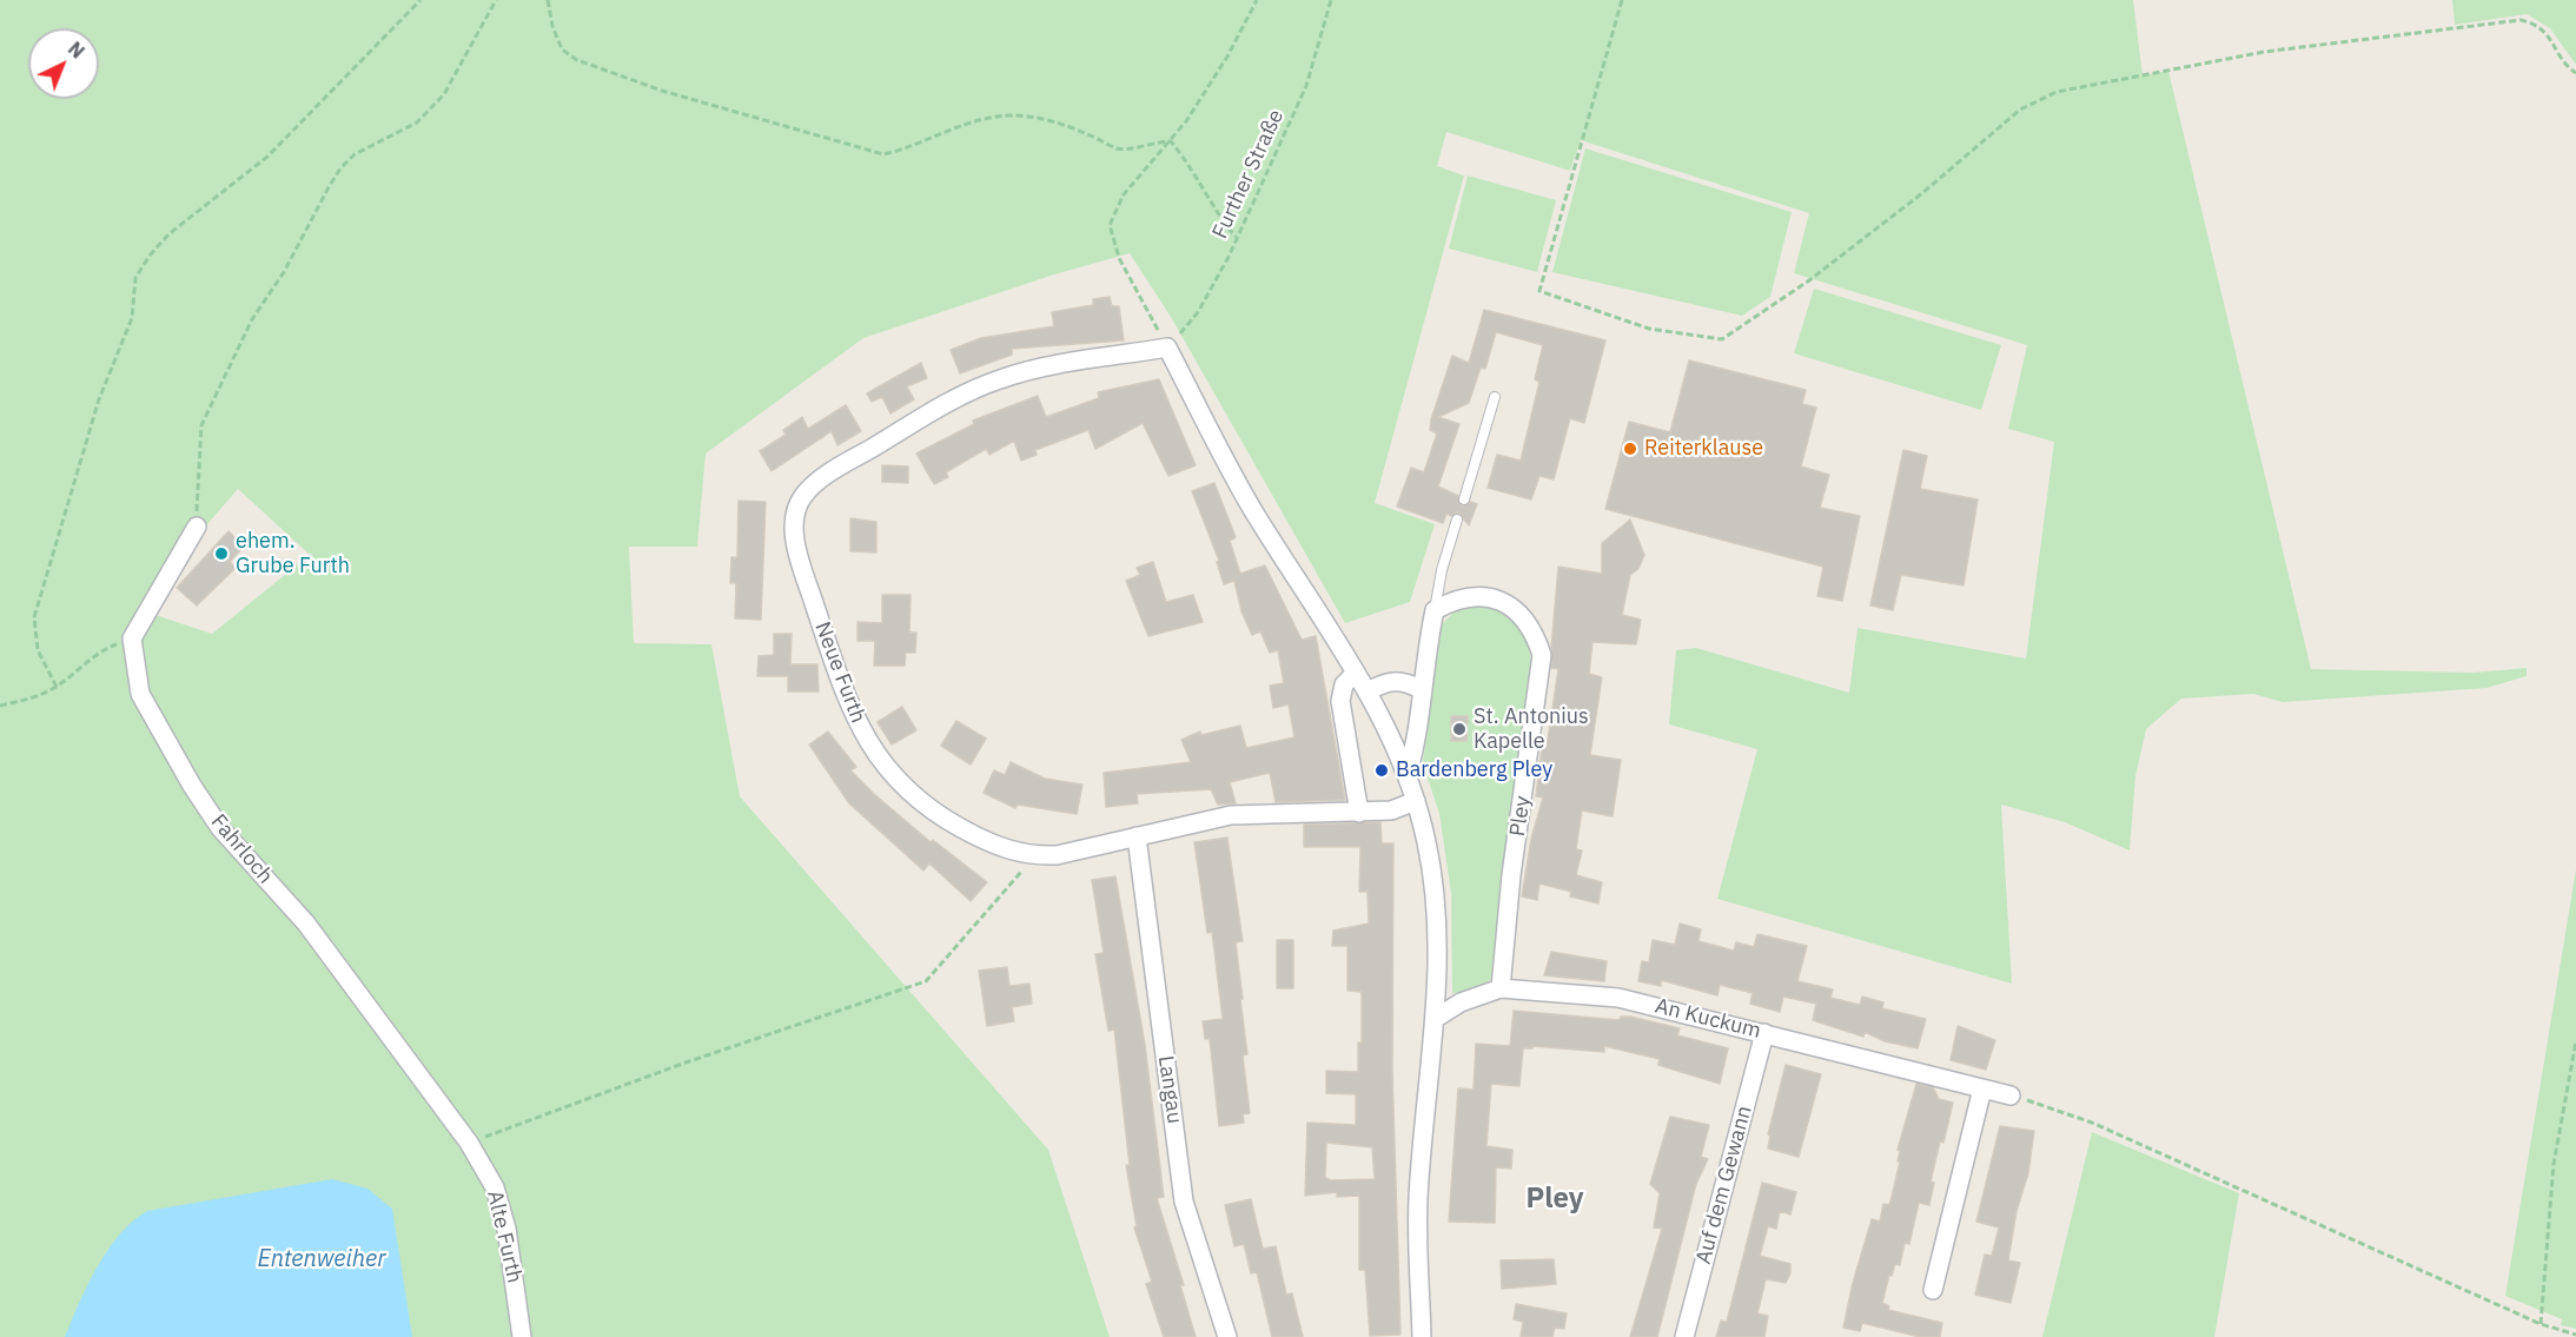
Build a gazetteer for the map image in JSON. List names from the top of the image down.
{
  "streets": {
    "street": [
      "Neue Furth",
      "Pley",
      "Fahrloch",
      "An Kuckum",
      "Langau",
      "Auf dem Gewann",
      "Alte Furth"
    ],
    "path": ["Further Straße"]
  },
  "crossings": [
    ["Further Straße", "Neue Furth"],
    ["Neue Furth", "Langau"],
    ["Pley", "An Kuckum"],
    ["Fahrloch", "Alte Furth"],
    ["An Kuckum", "Auf dem Gewann"]
  ],
  "districts": ["Pley"],
  "water": ["Entenweiher"],
  "places": [
    "Reiterklause",
    "ehem. Grube Furth",
    "St. Antonius Kapelle",
    "Bardenberg Pley"
  ],
  "north": "top right"
}
